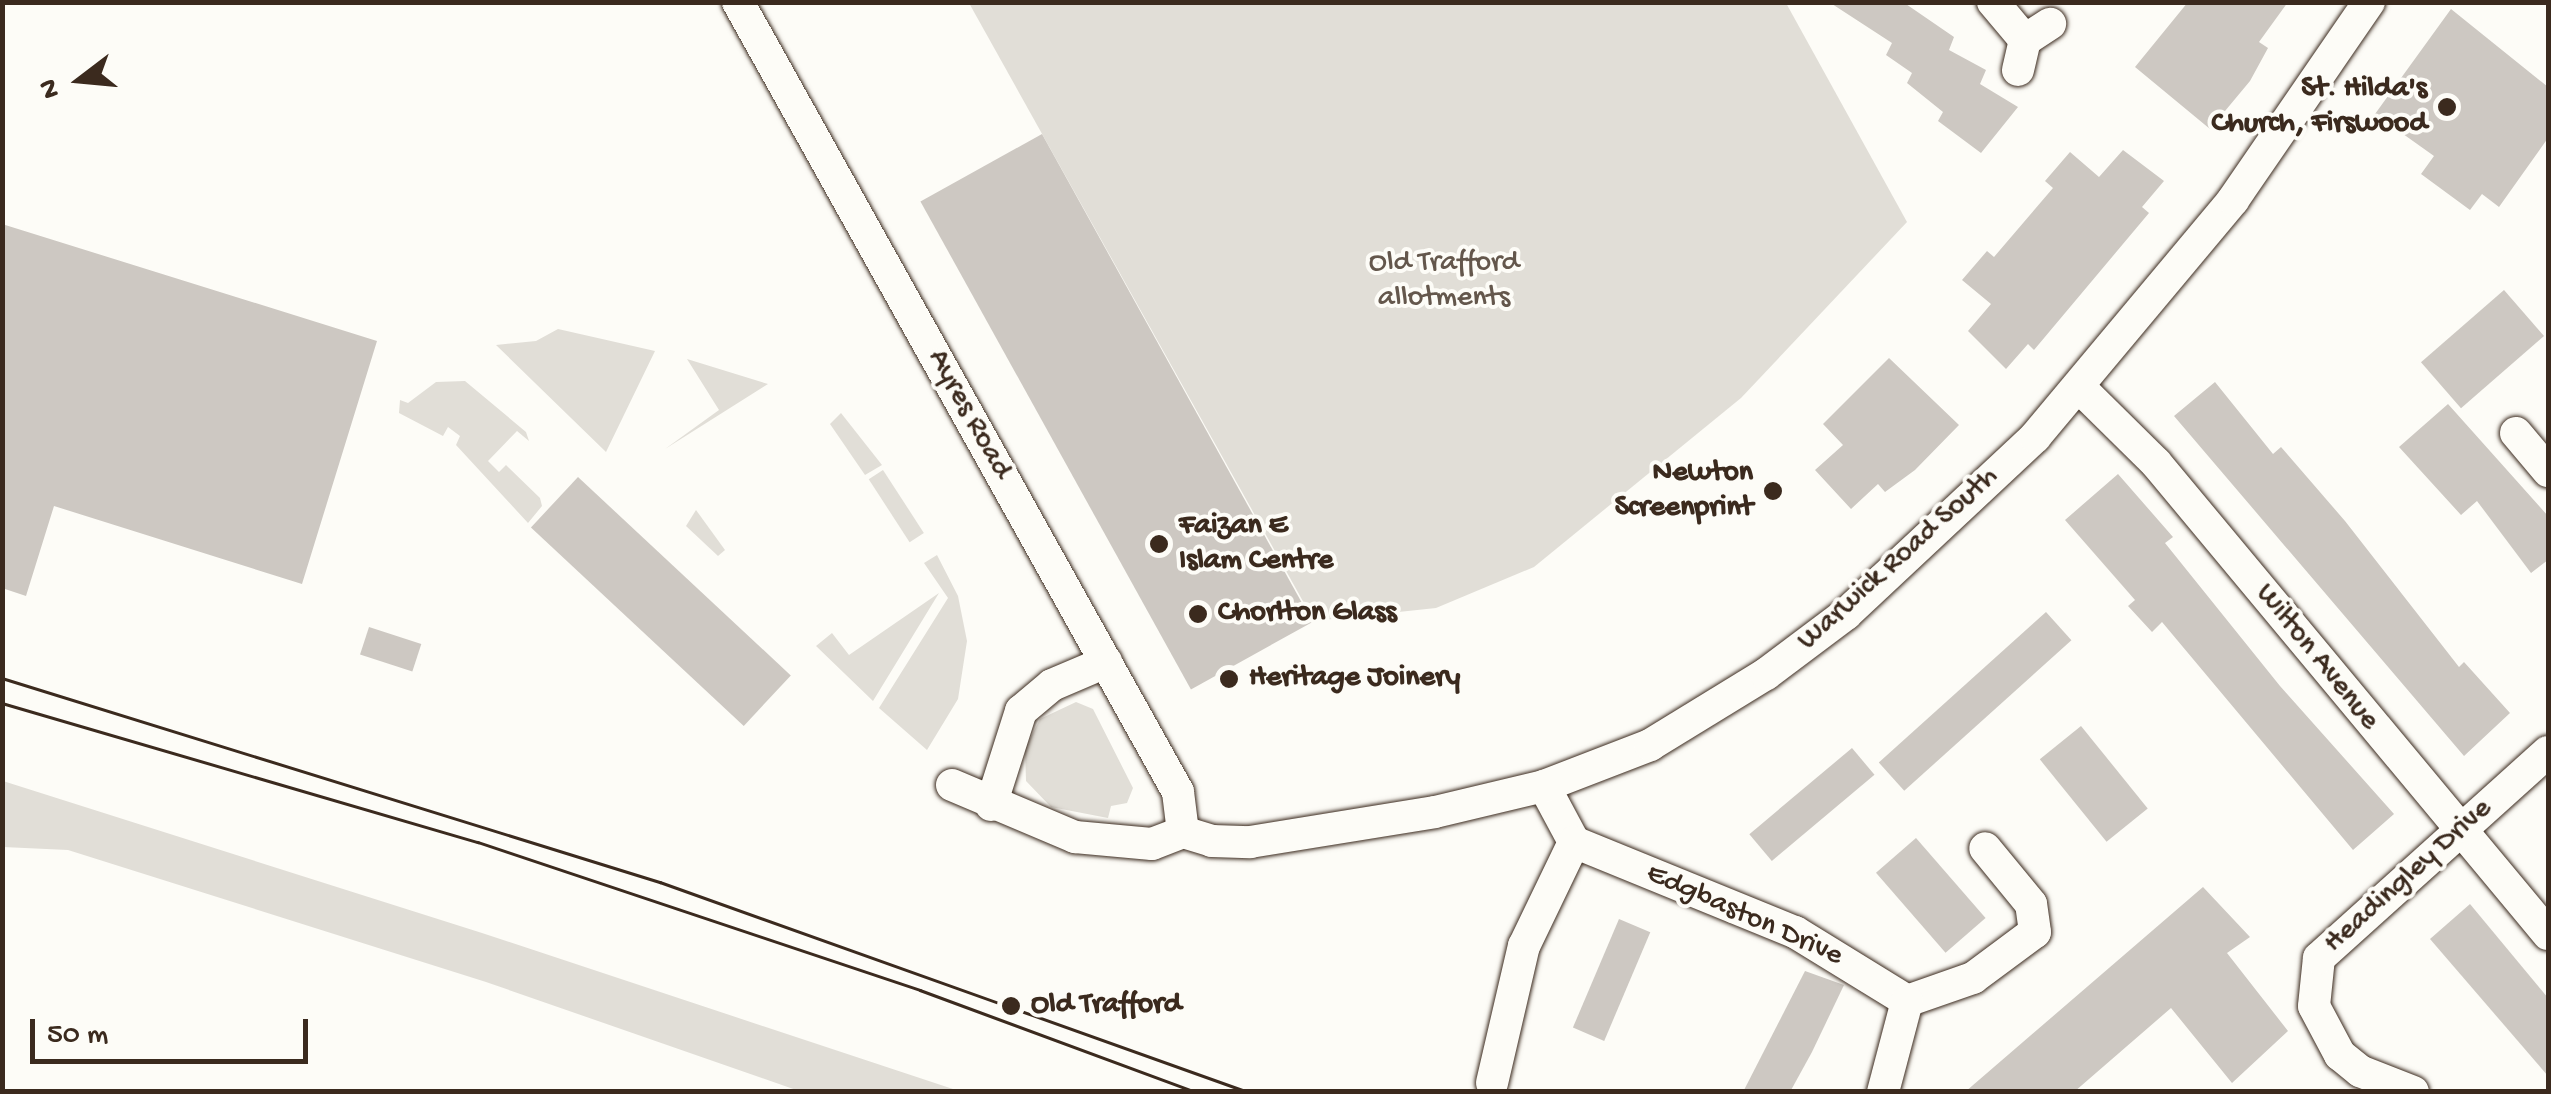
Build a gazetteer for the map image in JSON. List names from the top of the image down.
{
  "streets": {
    "street": [
      "Ayres Road",
      "Warwick Road South",
      "Wilton Avenue",
      "Headingley Drive",
      "Edgbaston Drive"
    ]
  },
  "crossings": [
    ["Ayres Road", "Warwick Road South"],
    ["Warwick Road South", "Wilton Avenue"],
    ["Wilton Avenue", "Headingley Drive"]
  ],
  "parks": ["Old Trafford allotments"],
  "places": [
    "St. Hilda's Church, Firswood",
    "Newton Screenprint",
    "Faizan E Islam Centre",
    "Chorlton Glass",
    "Heritage Joinery",
    "Old Trafford"
  ],
  "scale_bar": "50 m",
  "north": "left"
}
